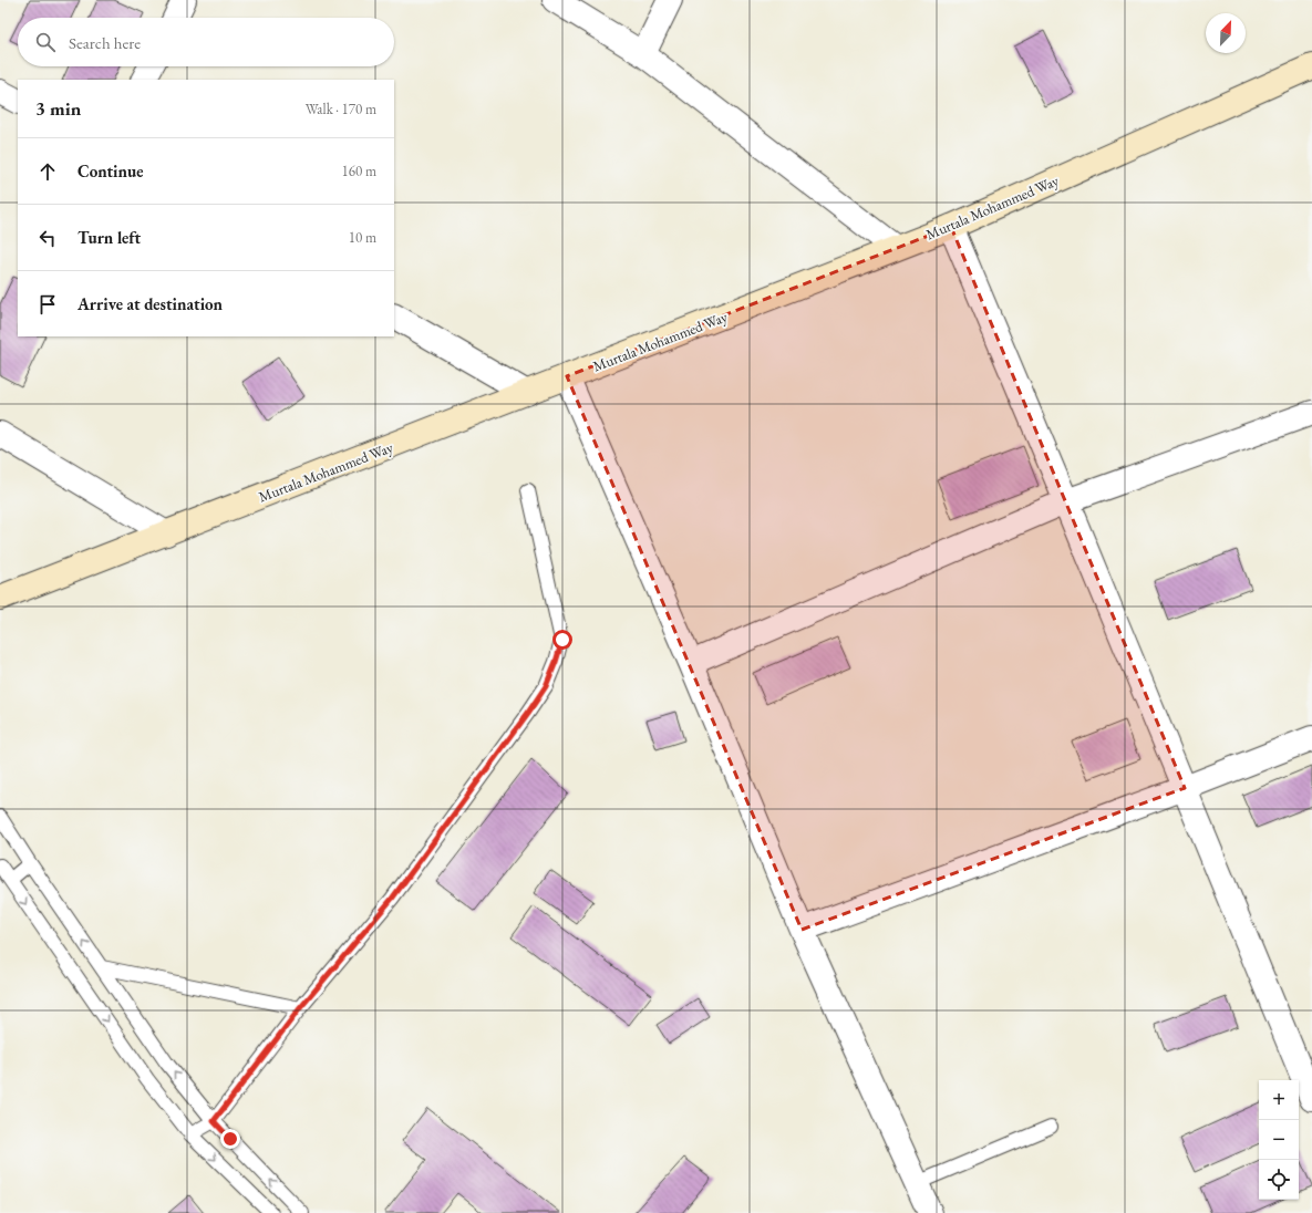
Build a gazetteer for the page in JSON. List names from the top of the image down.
{
  "streets": {
    "street": ["Murtala Mohammed Way"]
  },
  "north": "top right",
  "page": {
    "search": "Search here",
    "heading": ["3 min", "Walk · 170 m"],
    "list": [
      ["Continue", "160 m"],
      ["Turn left", "10 m"],
      "Arrive at destination"
    ],
    "map_buttons": ["+", "−"]
  }
}
